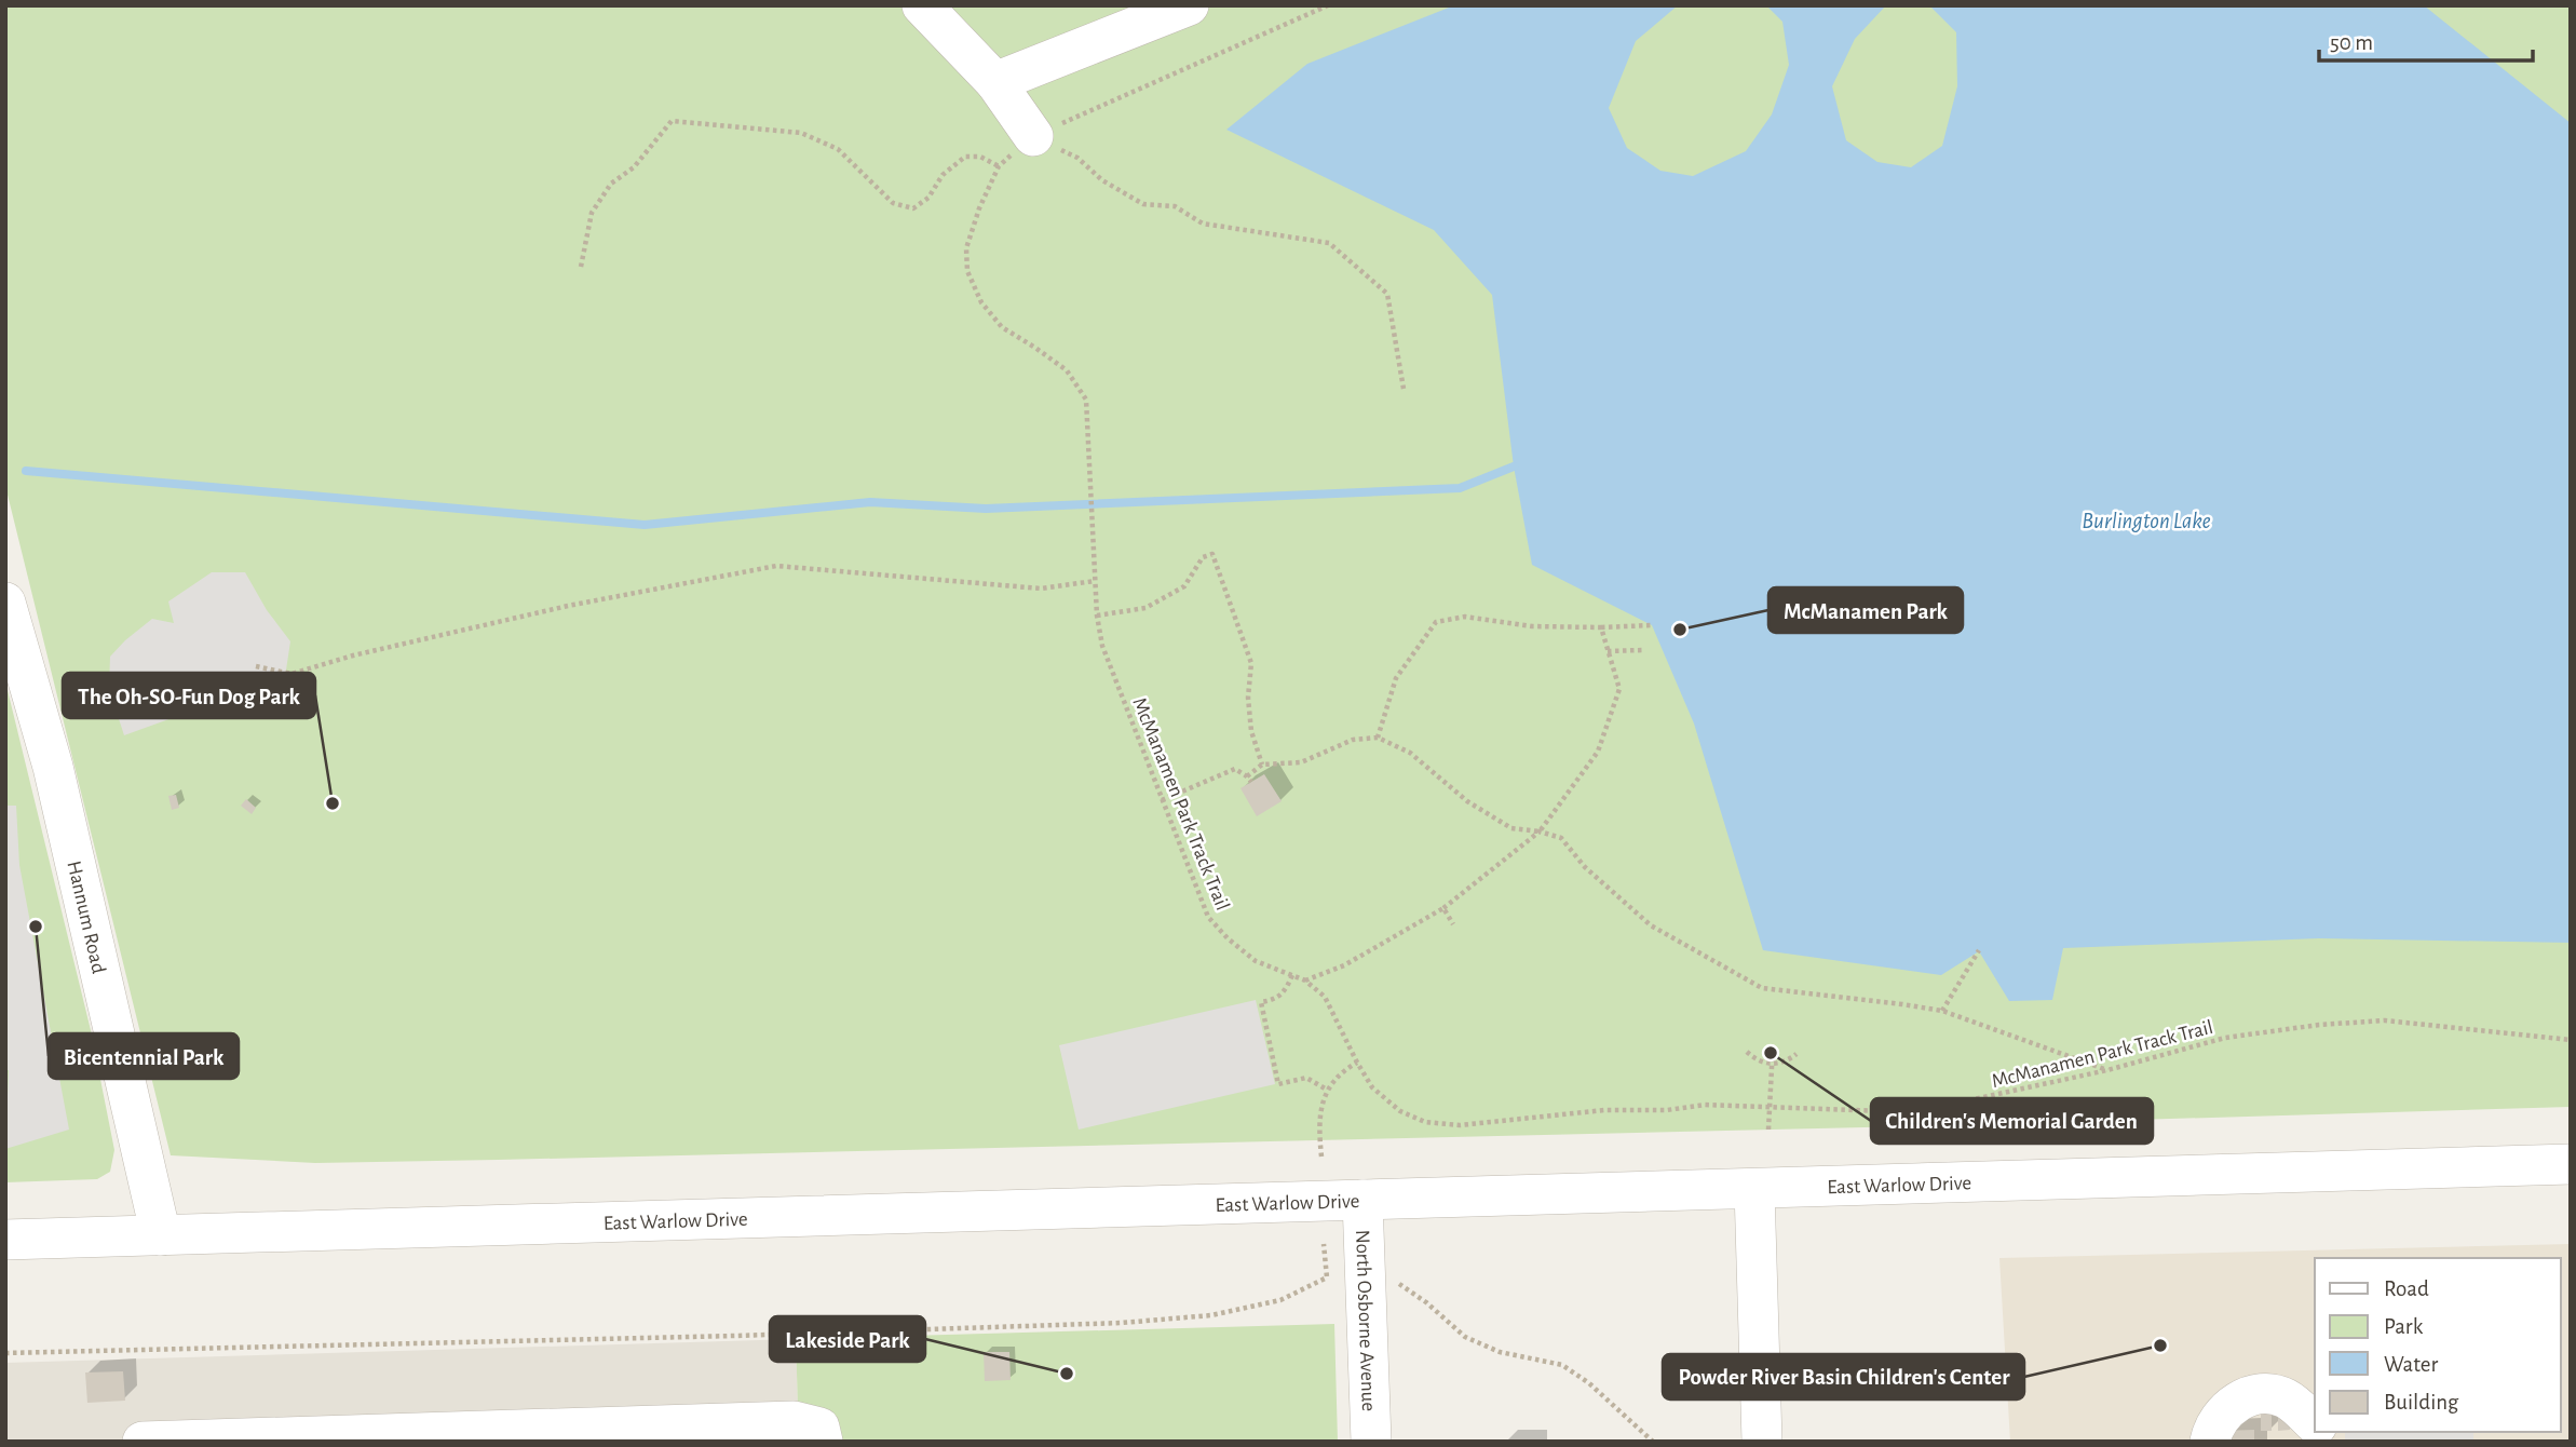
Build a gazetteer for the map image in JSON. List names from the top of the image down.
{
  "streets": {
    "street": ["Hannum Road", "East Warlow Drive", "North Osborne Avenue"],
    "path": ["McManamen Park Track Trail"]
  },
  "crossings": [
    ["Hannum Road", "East Warlow Drive"],
    ["East Warlow Drive", "North Osborne Avenue"]
  ],
  "water": ["Burlington Lake"],
  "places": [
    "McManamen Park",
    "The Oh-SO-Fun Dog Park",
    "Bicentennial Park",
    "Children's Memorial Garden",
    "Powder River Basin Children's Center",
    "Lakeside Park"
  ],
  "legend": [
    "Road",
    "Park",
    "Water",
    "Building"
  ],
  "scale_bar": "50 m"
}
